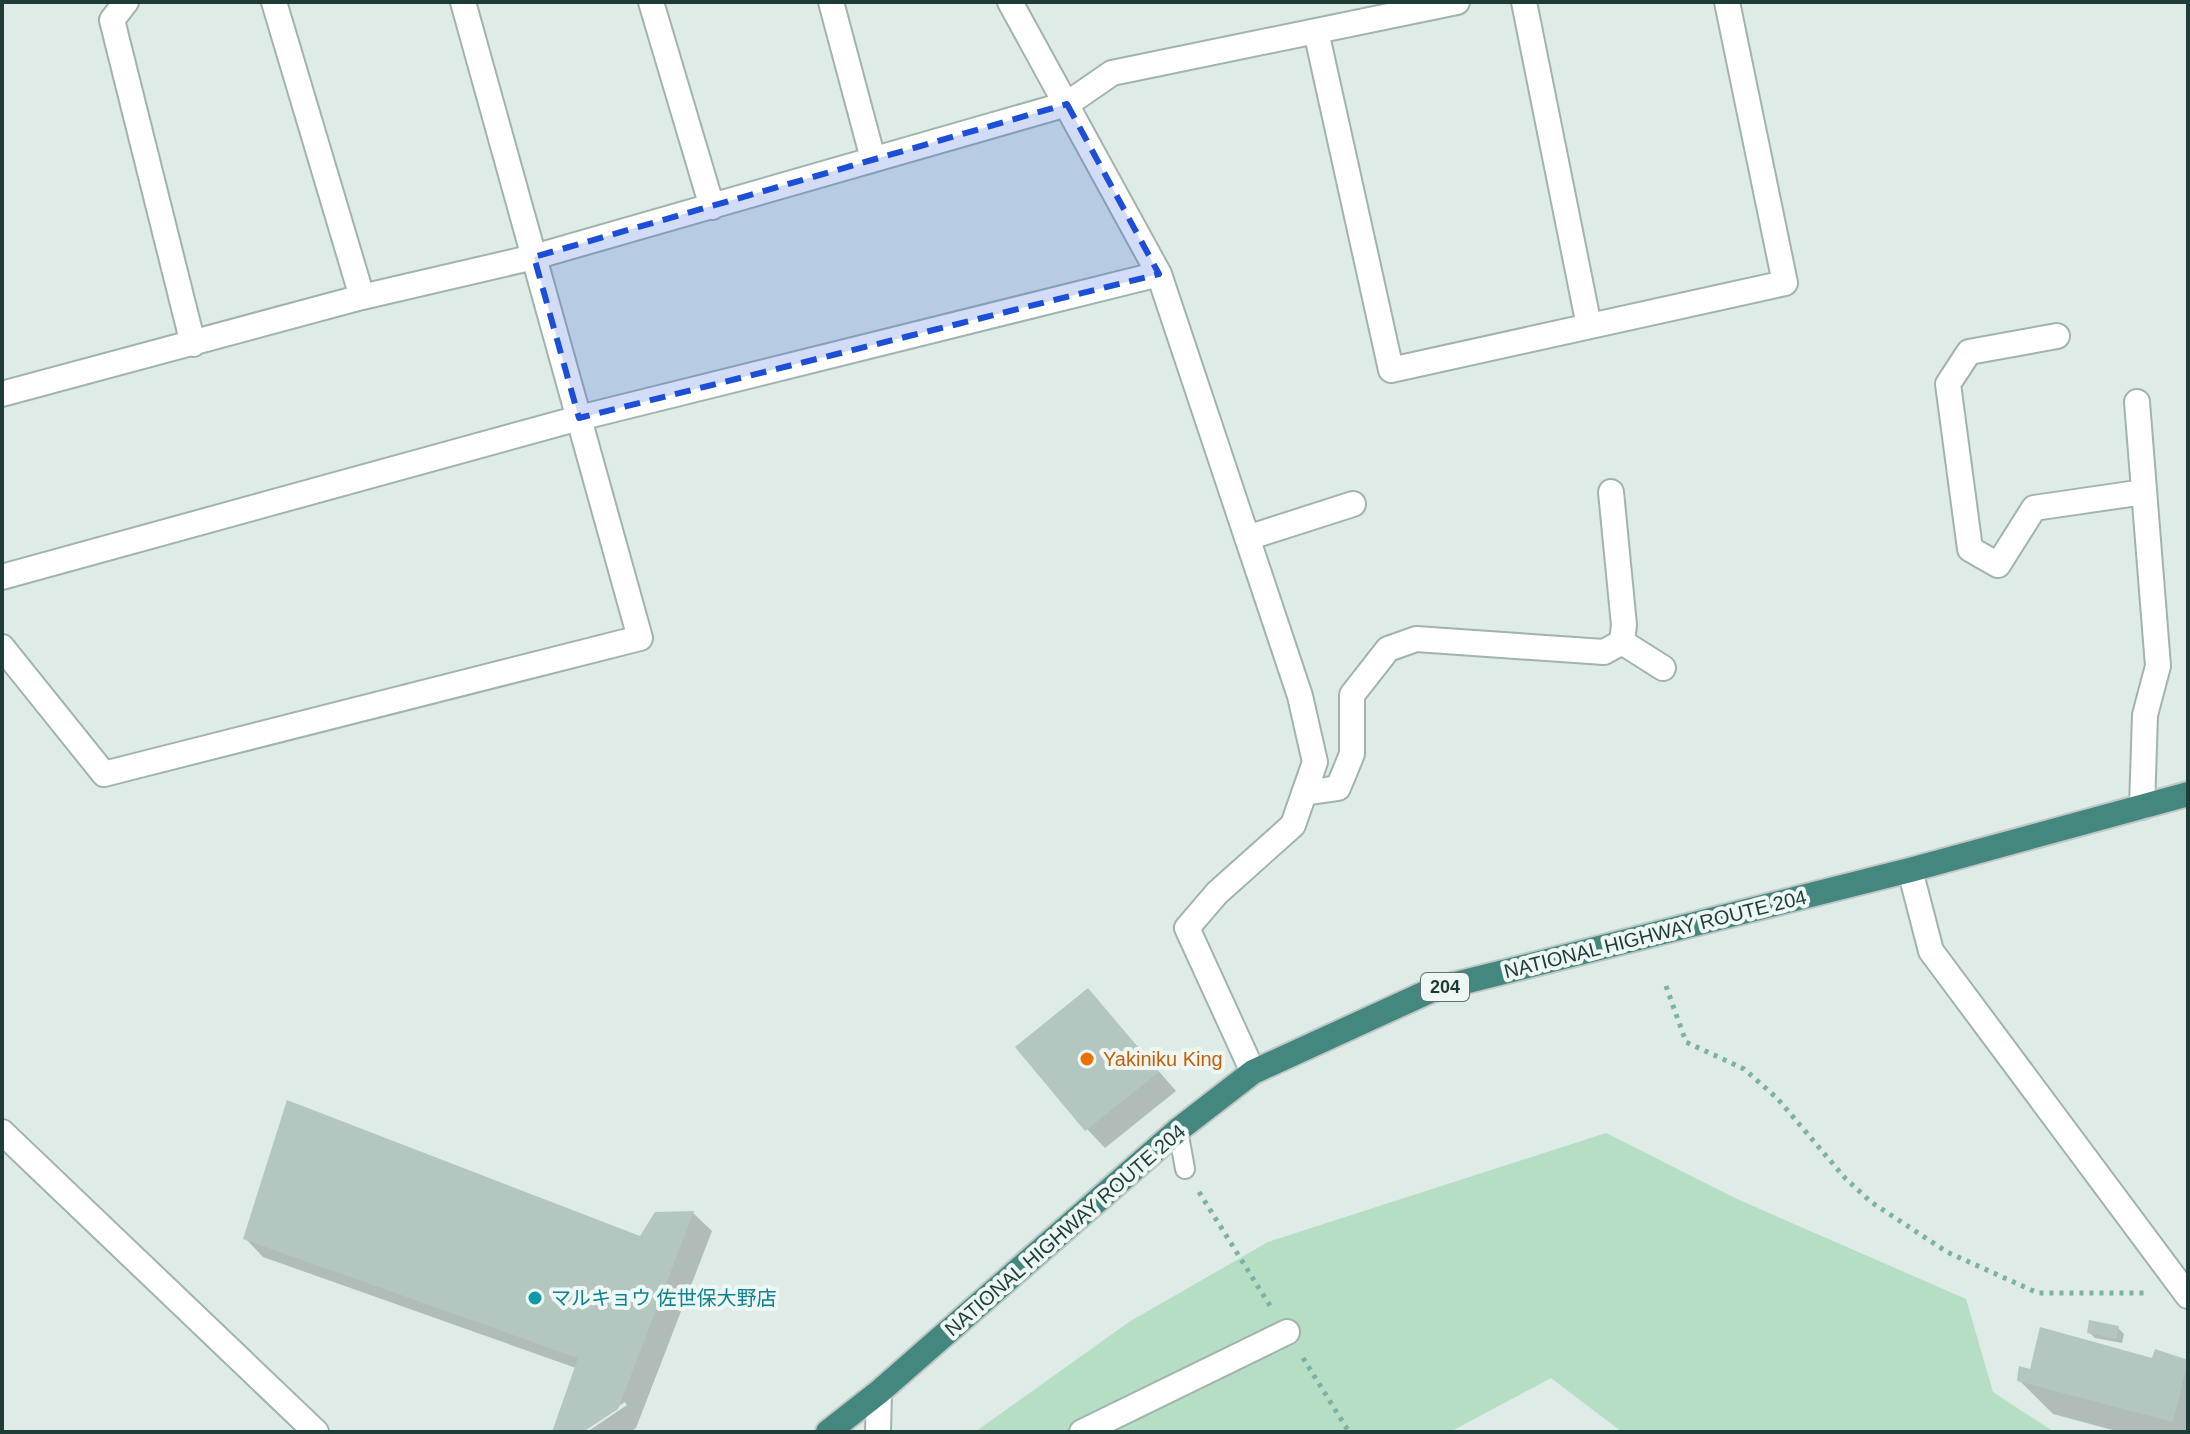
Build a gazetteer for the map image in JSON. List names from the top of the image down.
{
  "streets": {
    "highway": ["NATIONAL HIGHWAY ROUTE 204", "204"]
  },
  "places": ["Yakiniku King", "マルキョウ 佐世保大野店"]
}
